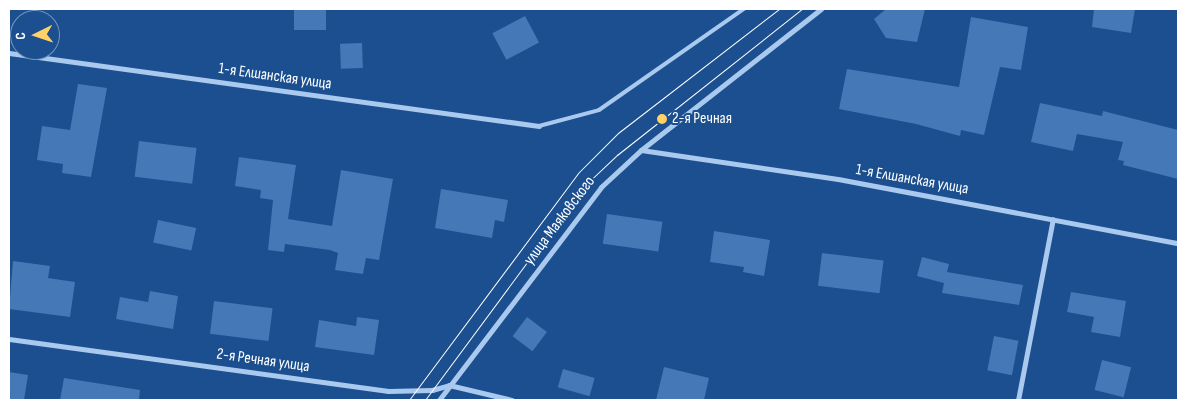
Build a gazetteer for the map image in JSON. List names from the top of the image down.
{
  "streets": {
    "street": ["1-я Елшанская улица", "улица Маяковского", "2-я Речная улица"]
  },
  "crossings": [
    ["1-я Елшанская улица", "улица Маяковского"],
    ["улица Маяковского", "2-я Речная улица"]
  ],
  "places": ["2-я Речная"],
  "north": "left"
}
